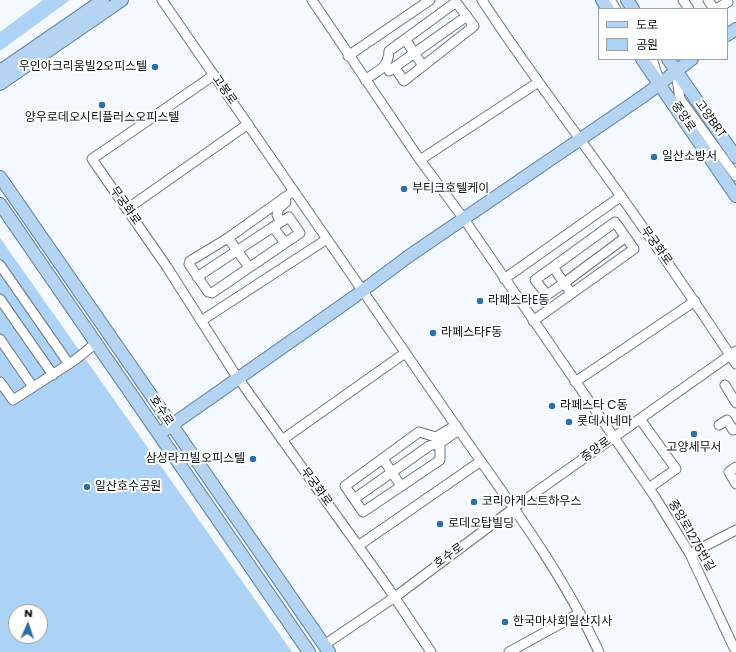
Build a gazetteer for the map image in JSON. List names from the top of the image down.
{
  "streets": {
    "main road": ["중앙로", "호수로"],
    "street": [
      "고봉로",
      "고양BRT",
      "무궁화로",
      "중앙로1275번길"
    ]
  },
  "crossings": [
    ["고봉로", "무궁화로"],
    ["중앙로", "고양BRT"],
    ["중앙로", "무궁화로"],
    ["중앙로", "호수로"],
    ["중앙로", "중앙로1275번길"],
    ["무궁화로", "호수로"]
  ],
  "places": [
    "우인아크리움빌2오피스텔",
    "양우로데오시티플러스오피스텔",
    "일산소방서",
    "부티크호텔케이",
    "라페스타E동",
    "라페스타F동",
    "라페스타 C동",
    "롯데시네마",
    "고양세무서",
    "삼성라끄빌오피스텔",
    "일산호수공원",
    "코리아게스트하우스",
    "로데오탑빌딩",
    "한국마사회일산지사"
  ],
  "legend": ["도로", "공원"],
  "north": "top"
}
